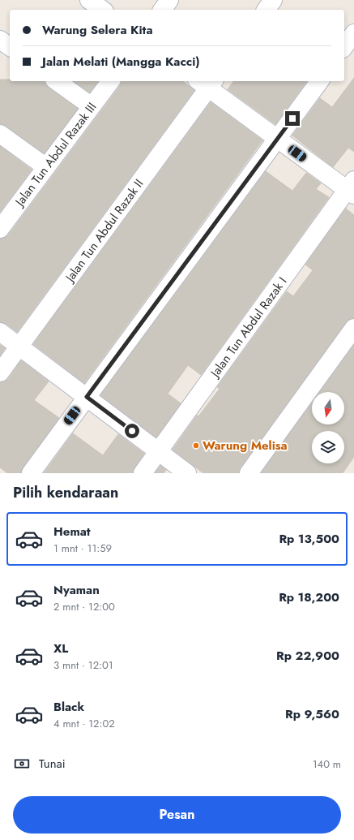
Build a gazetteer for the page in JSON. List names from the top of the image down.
{
  "streets": {
    "street": ["Jalan Tun Abdul Razak III", "Jalan Tun Abdul Razak II", "Jalan Tun Abdul Razak I"]
  },
  "places": ["Warung Melisa"],
  "north": "bottom",
  "page": {
    "banner": ["Warung Selera Kita", "Jalan Melati (Mangga Kacci)"],
    "heading": "Pilih kendaraan",
    "list": [
      {
        "name": "Hemat",
        "note": "1 mnt · 11:59",
        "value": "Rp 13,500"
      },
      {
        "name": "Nyaman",
        "note": "2 mnt · 12:00",
        "value": "Rp 18,200"
      },
      {
        "name": "XL",
        "note": "3 mnt · 12:01",
        "value": "Rp 22,900"
      },
      {
        "name": "Black",
        "note": "4 mnt · 12:02",
        "value": "Rp 9,560"
      }
    ],
    "pay": ["Tunai", "140 m"],
    "buttons": "Pesan"
  }
}
